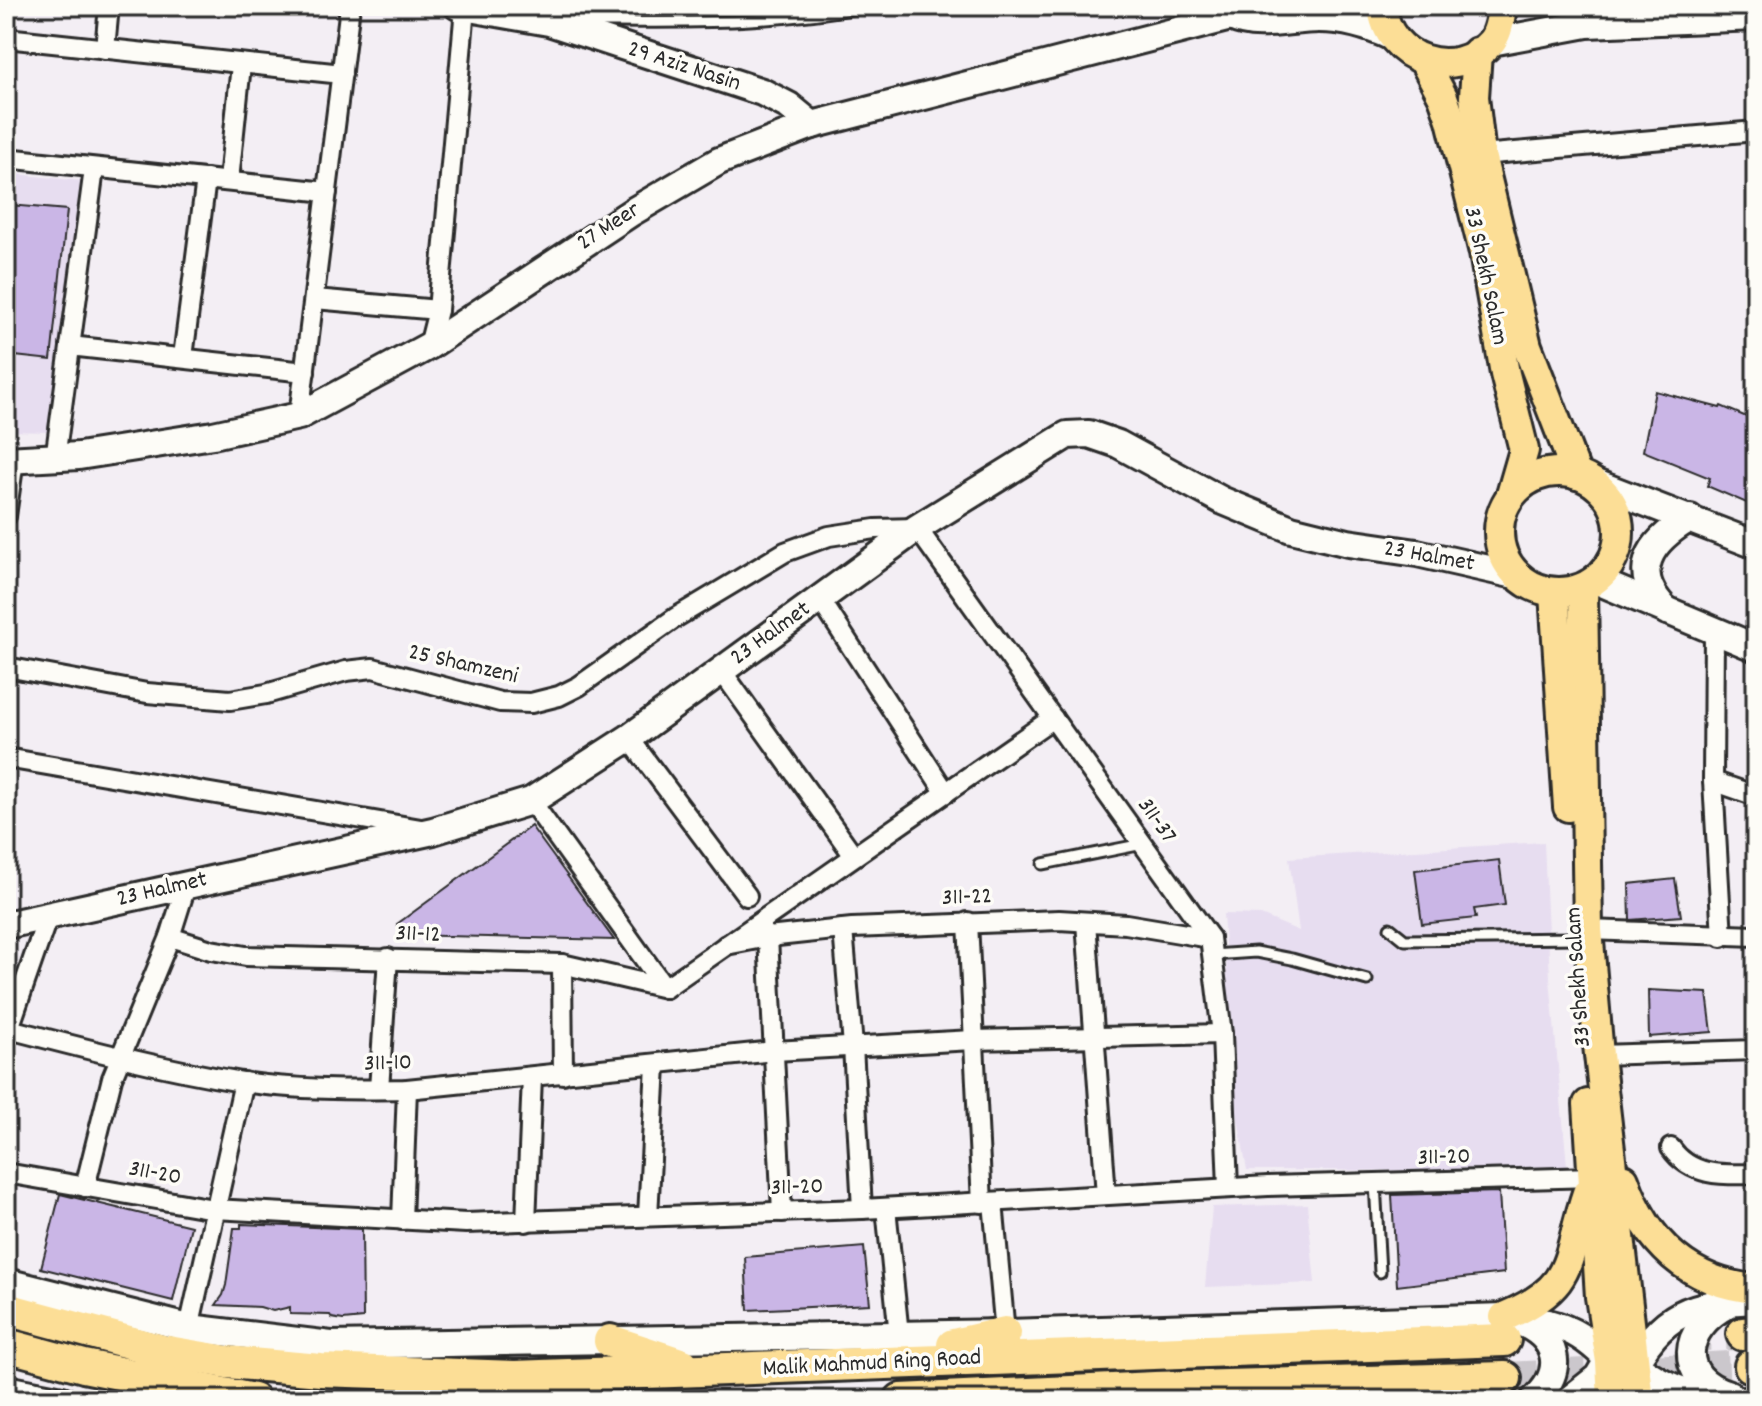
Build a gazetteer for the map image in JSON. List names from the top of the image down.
{
  "streets": {
    "highway": ["Malik Mahmud Ring Road"],
    "main road": ["33 Shekh Salam"],
    "street": [
      "29 Aziz Nasin",
      "27 Meer",
      "23 Halmet",
      "25 Shamzeni",
      "311-37",
      "311-22",
      "311-12",
      "311-10",
      "311-20"
    ]
  },
  "crossings": [
    ["29 Aziz Nasin", "27 Meer"],
    ["27 Meer", "33 Shekh Salam"],
    ["33 Shekh Salam", "23 Halmet"],
    ["33 Shekh Salam", "311-20"],
    ["23 Halmet", "25 Shamzeni"],
    ["23 Halmet", "311-37"],
    ["25 Shamzeni", "311-37"],
    ["311-37", "311-22"],
    ["311-37", "311-10"],
    ["311-37", "311-20"],
    ["311-22", "311-12"]
  ]
}
